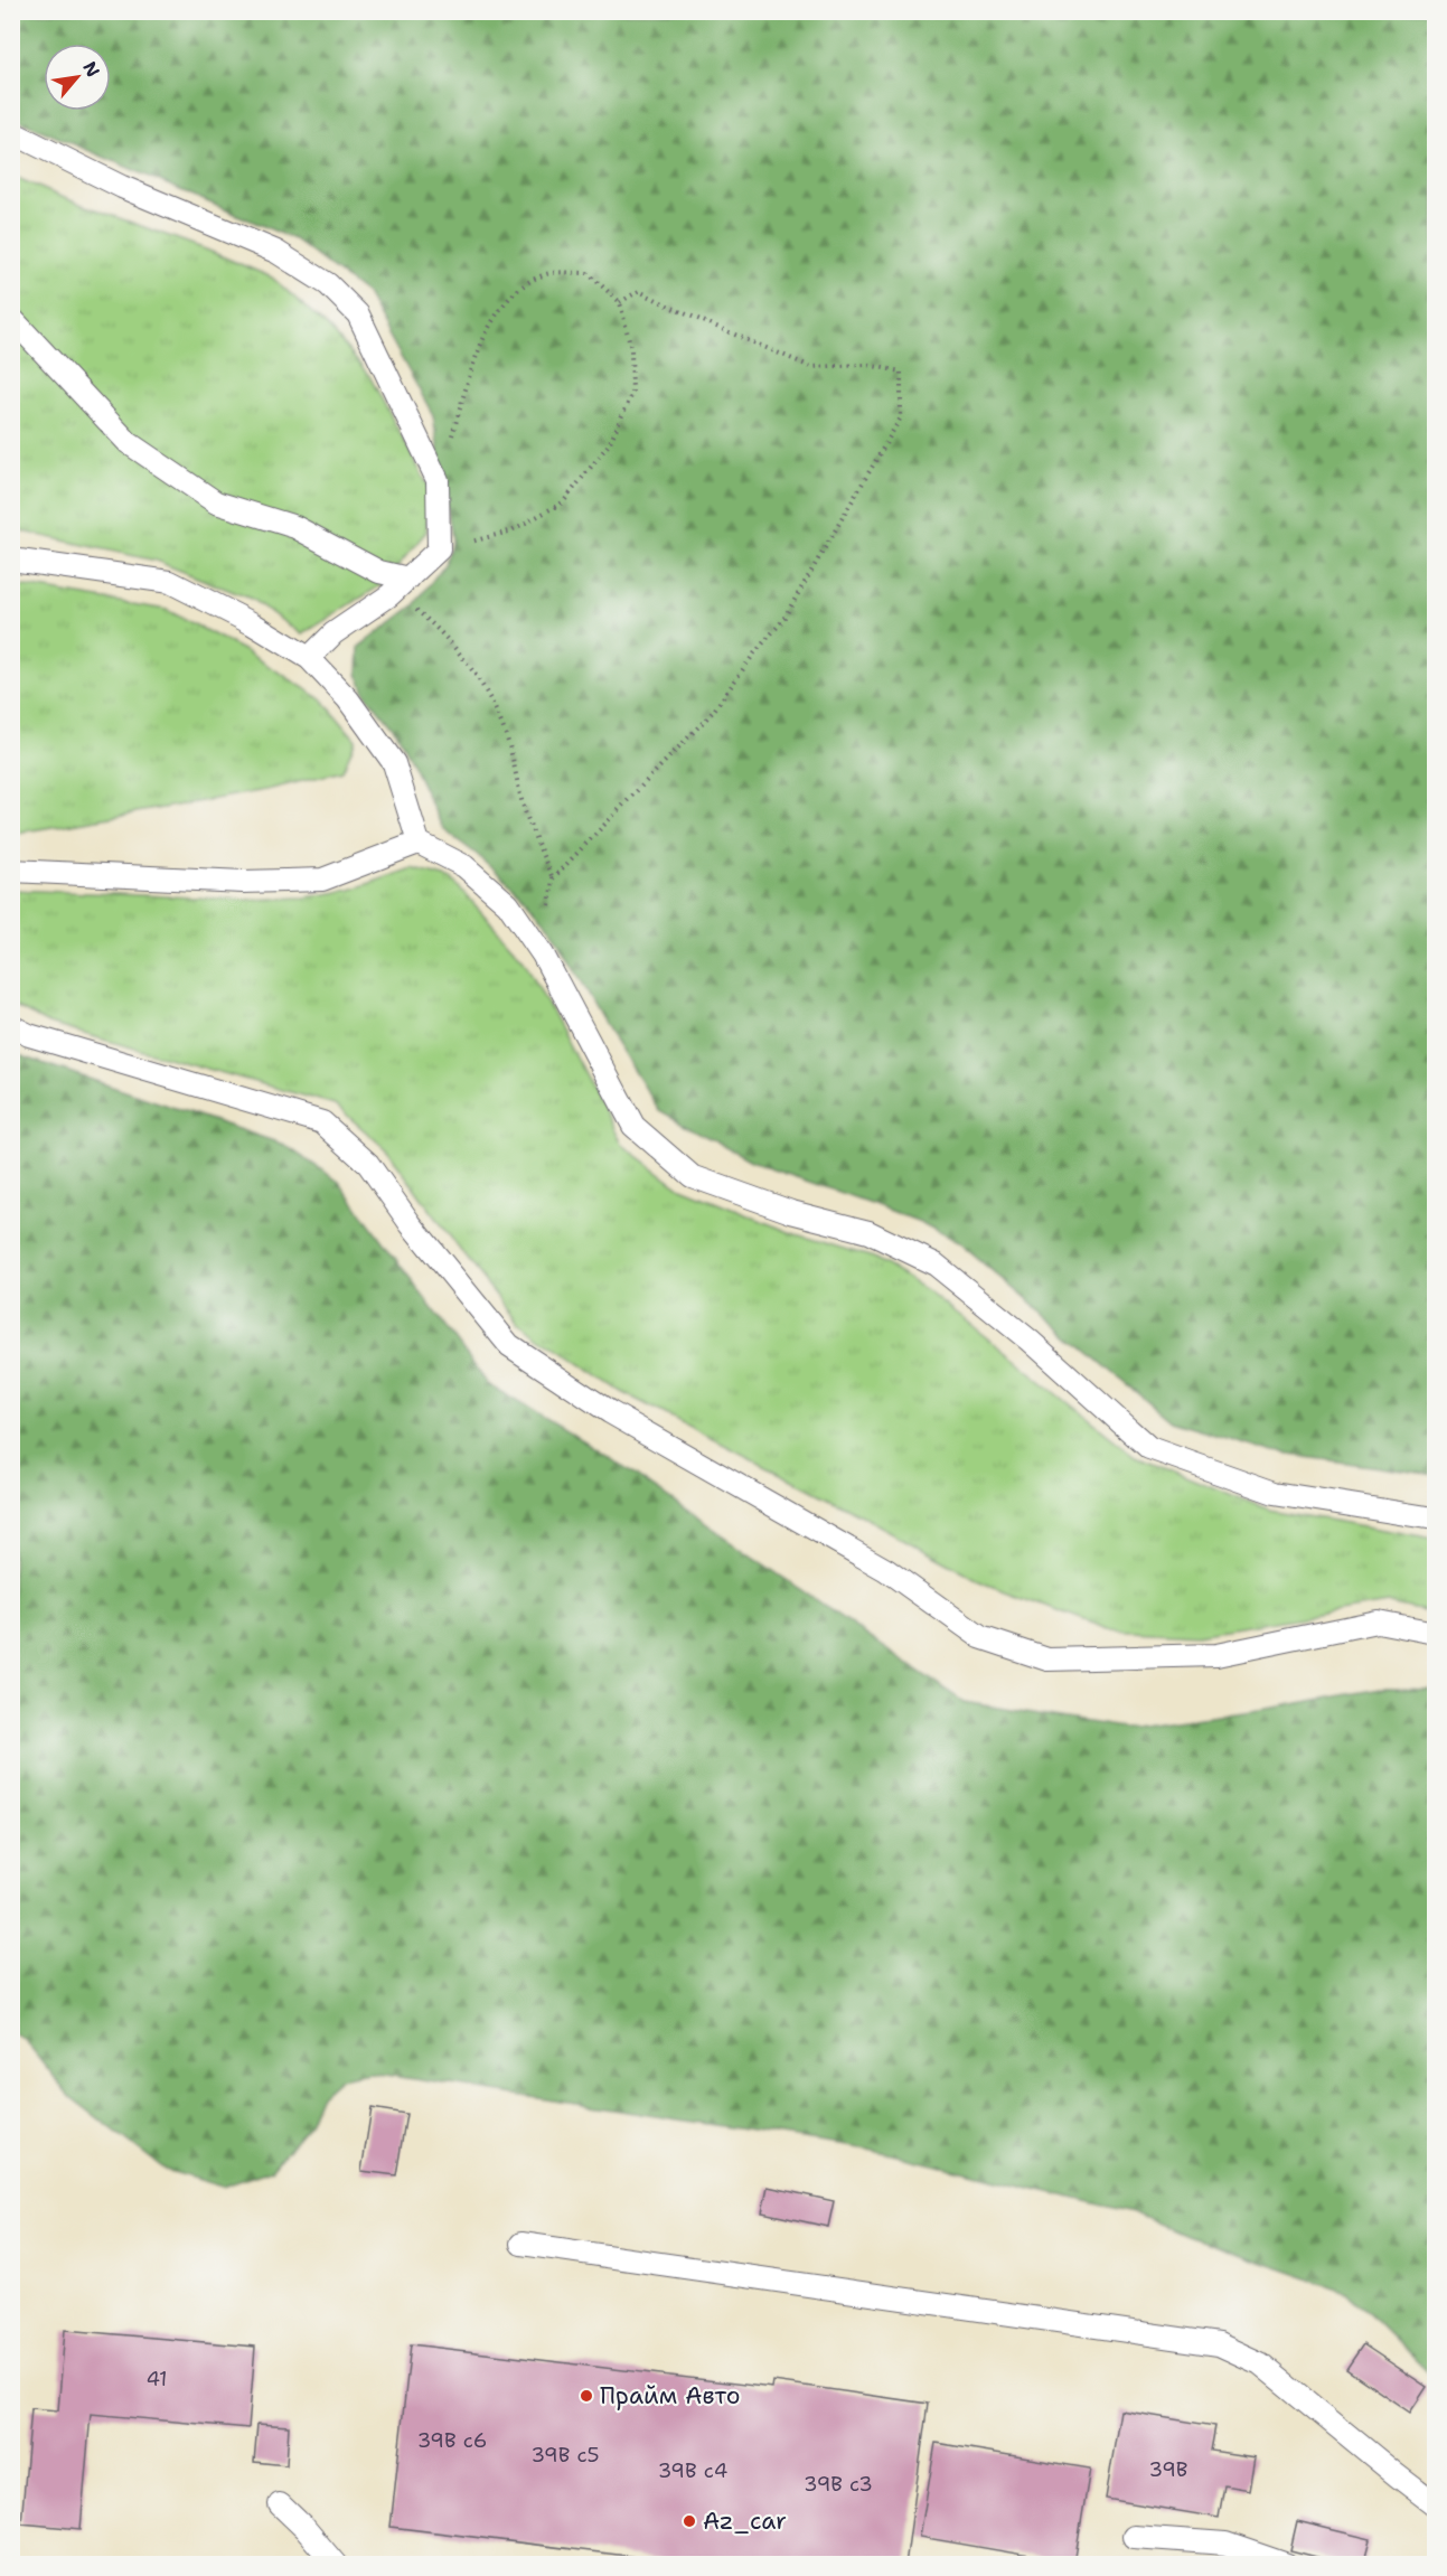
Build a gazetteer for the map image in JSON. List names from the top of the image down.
{
  "places": ["Прайм Авто", "Az_car"],
  "house_numbers": [
    "41",
    "39В с6",
    "39В с5",
    "39В",
    "39В с4",
    "39В с3"
  ],
  "north": "top right"
}
